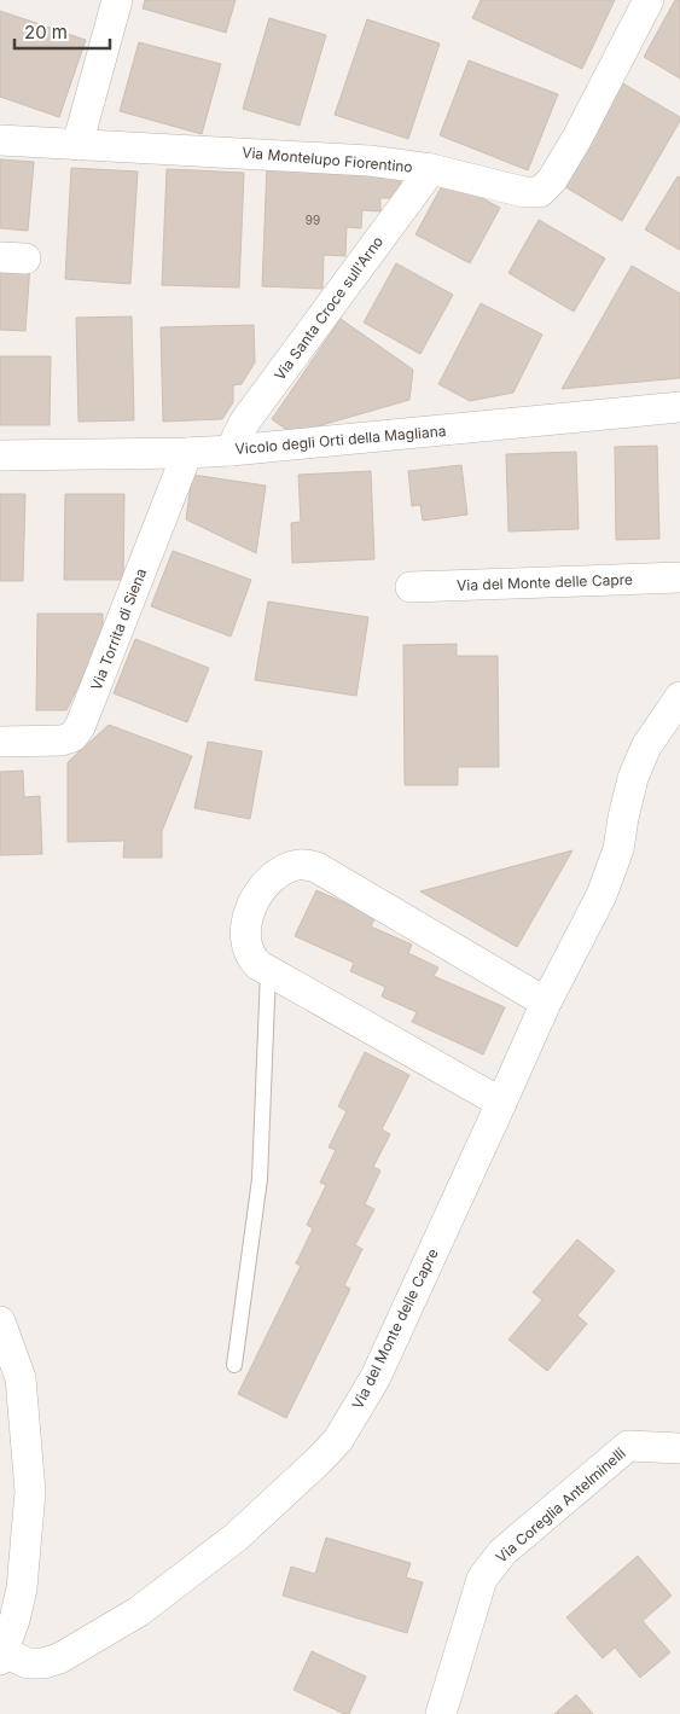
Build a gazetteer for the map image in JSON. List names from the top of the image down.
{
  "streets": {
    "street": [
      "Via Montelupo Fiorentino",
      "Via Santa Croce sull'Arno",
      "Vicolo degli Orti della Magliana",
      "Via del Monte delle Capre",
      "Via Torrita di Siena",
      "Via Coreglia Antelminelli"
    ]
  },
  "crossings": [
    ["Via Montelupo Fiorentino", "Via Santa Croce sull'Arno"],
    ["Via Santa Croce sull'Arno", "Vicolo degli Orti della Magliana"],
    ["Vicolo degli Orti della Magliana", "Via Torrita di Siena"]
  ],
  "house_numbers": ["99"],
  "scale_bar": "20 m"
}
